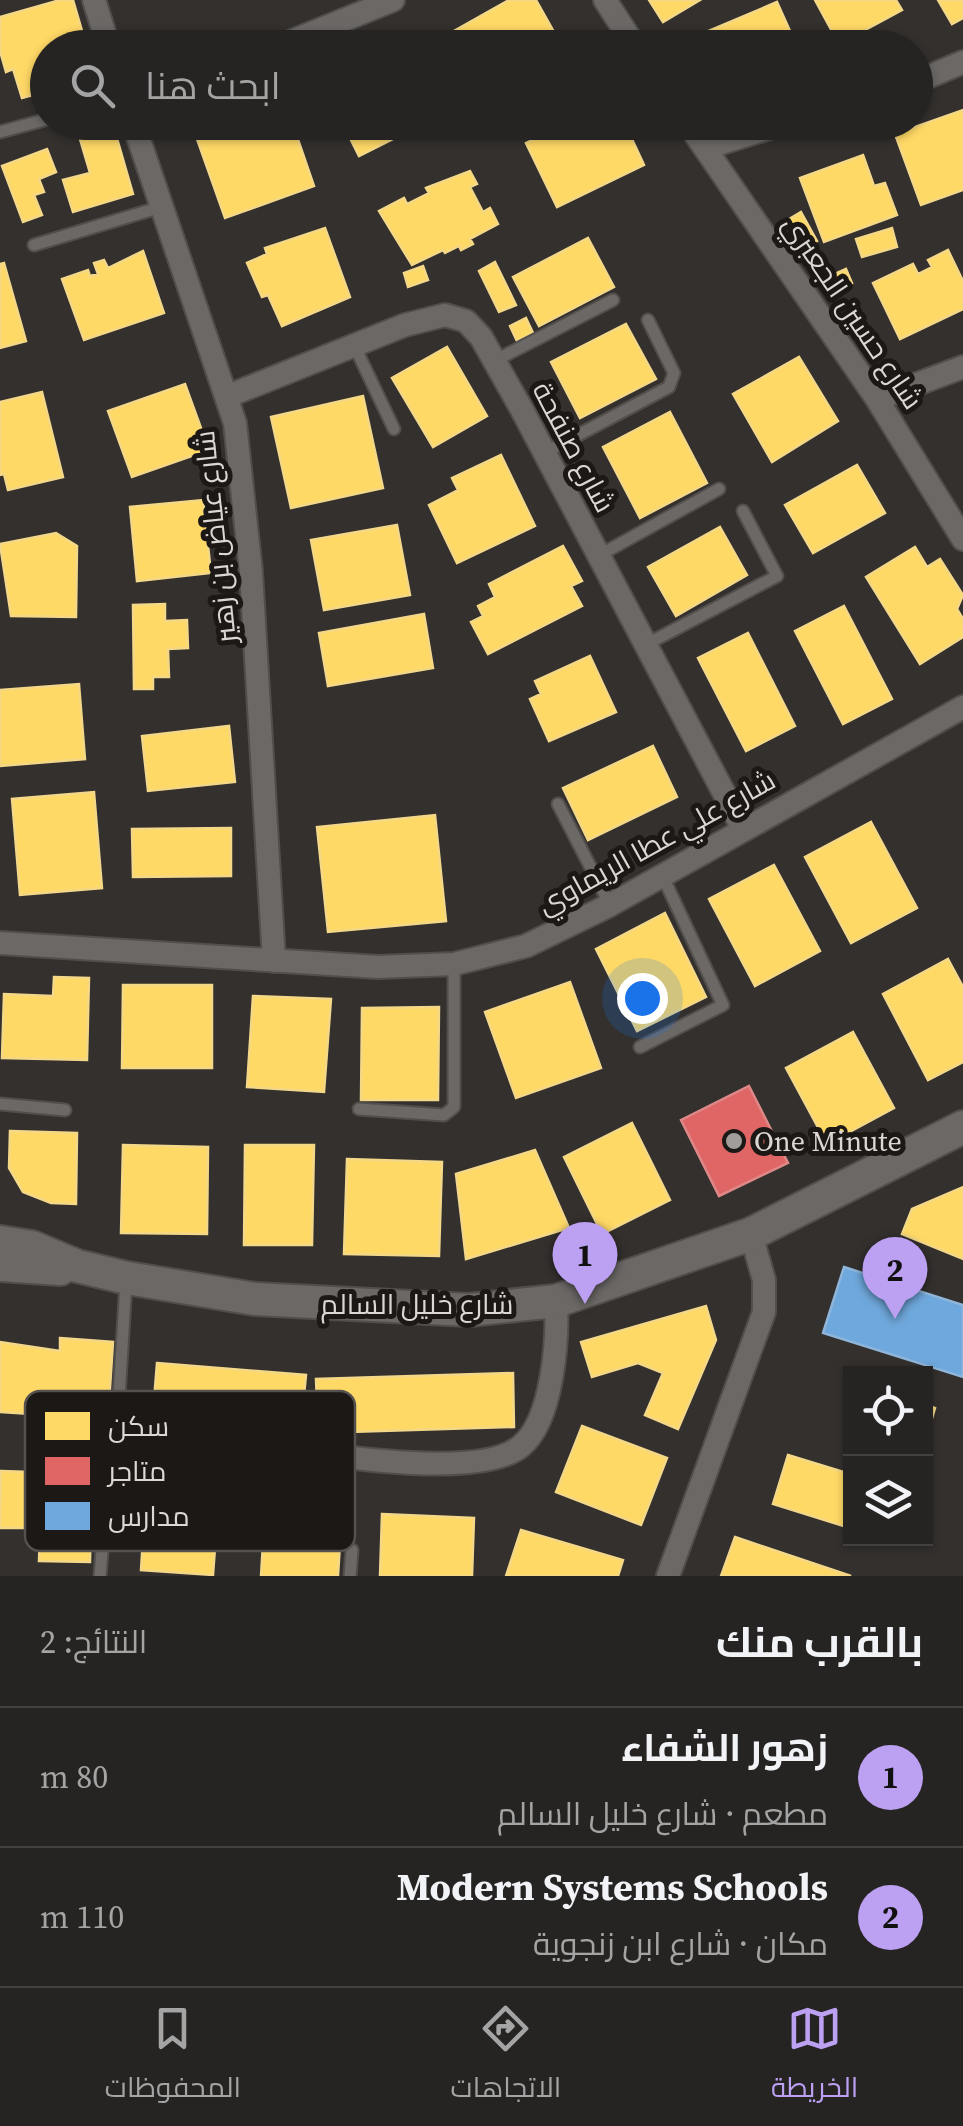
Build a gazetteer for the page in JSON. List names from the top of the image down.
{
  "streets": {
    "street": [
      "شارع حسين الجعبري",
      "شارع صنفحة",
      "شارع عياض بن زهير",
      "شارع علي عطا الريماوي",
      "شارع خليل السالم"
    ]
  },
  "crossings": [
    ["شارع صنفحة", "شارع عياض بن زهير"],
    ["شارع صنفحة", "شارع علي عطا الريماوي"],
    ["شارع عياض بن زهير", "شارع علي عطا الريماوي"]
  ],
  "places": ["One Minute"],
  "legend": ["سكن", "متاجر", "مدارس"],
  "page": {
    "search": "ابحث هنا",
    "pins": ["1", "2"],
    "heading": ["بالقرب منك", "النتائج: 2"],
    "list": [
      {
        "mark": "1",
        "name": "زهور الشفاء",
        "note": "مطعم · شارع خليل السالم",
        "value": "80 m"
      },
      {
        "mark": "2",
        "name": "Modern Systems Schools",
        "note": "مكان · شارع ابن زنجوية",
        "value": "110 m"
      }
    ],
    "nav": ["الخريطة", "الاتجاهات", "المحفوظات"]
  }
}
